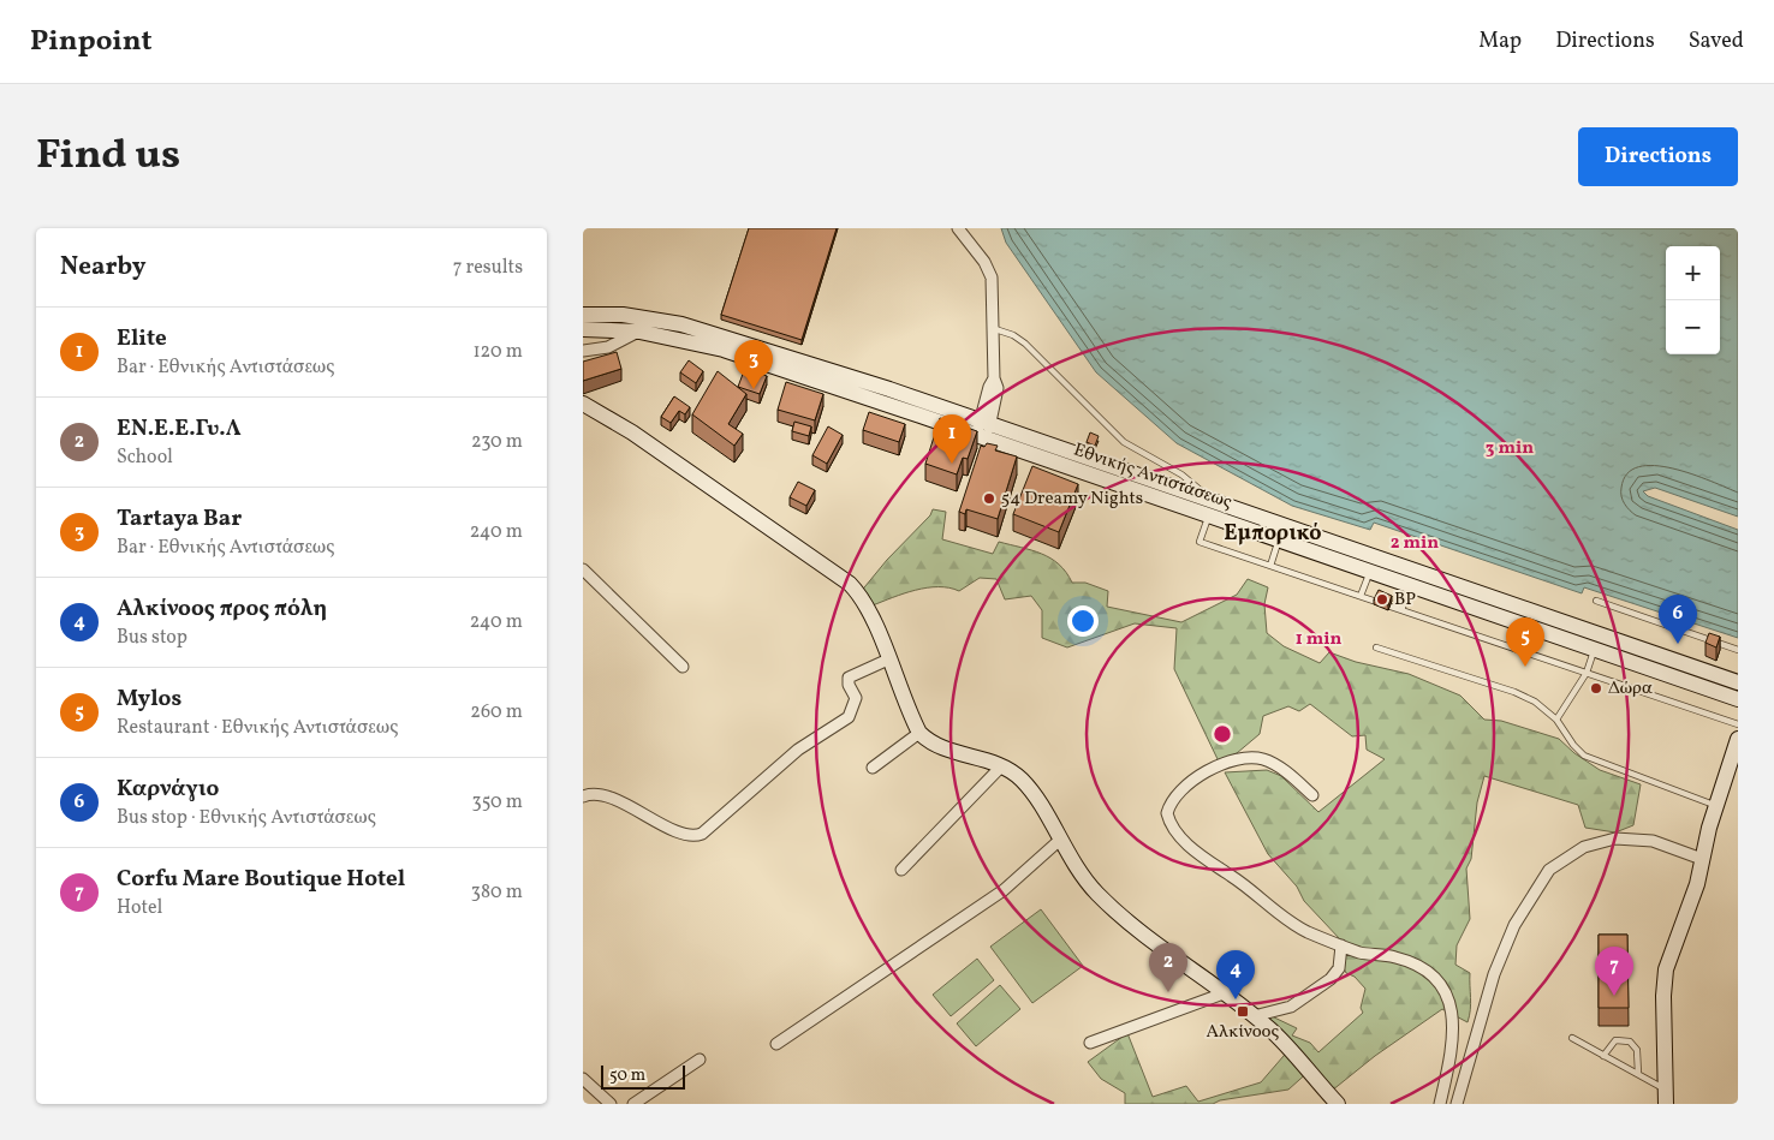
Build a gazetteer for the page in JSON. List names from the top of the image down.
{
  "streets": {
    "main road": ["Εθνικής Αντιστάσεως"]
  },
  "districts": ["Εμπορικό"],
  "places": {
    "other": ["54 Dreamy Nights", "BP", "Δώρα"],
    "transit": ["Αλκίνοος"]
  },
  "scale_bar": "50 m",
  "page": {
    "header": "Pinpoint",
    "nav": ["Map", "Directions", "Saved"],
    "title": "Find us",
    "buttons": "Directions",
    "heading": ["Nearby", "7 results"],
    "map_buttons": ["+", "−"],
    "list": [
      {
        "mark": "1",
        "name": "Elite",
        "note": "Bar · Εθνικής Αντιστάσεως",
        "value": "120 m"
      },
      {
        "mark": "2",
        "name": "ΕΝ.Ε.Ε.Γυ.Λ",
        "note": "School",
        "value": "230 m"
      },
      {
        "mark": "3",
        "name": "Tartaya Bar",
        "note": "Bar · Εθνικής Αντιστάσεως",
        "value": "240 m"
      },
      {
        "mark": "4",
        "name": "Αλκίνοος προς πόλη",
        "note": "Bus stop",
        "value": "240 m"
      },
      {
        "mark": "5",
        "name": "Mylos",
        "note": "Restaurant · Εθνικής Αντιστάσεως",
        "value": "260 m"
      },
      {
        "mark": "6",
        "name": "Καρνάγιο",
        "note": "Bus stop · Εθνικής Αντιστάσεως",
        "value": "350 m"
      },
      {
        "mark": "7",
        "name": "Corfu Mare Boutique Hotel",
        "note": "Hotel",
        "value": "380 m"
      }
    ],
    "pins": [
      "3",
      "1",
      "6",
      "5",
      "2",
      "7",
      "4"
    ],
    "scale": "50 m"
  },
  "rings": ["3 min", "2 min", "1 min"]
}
